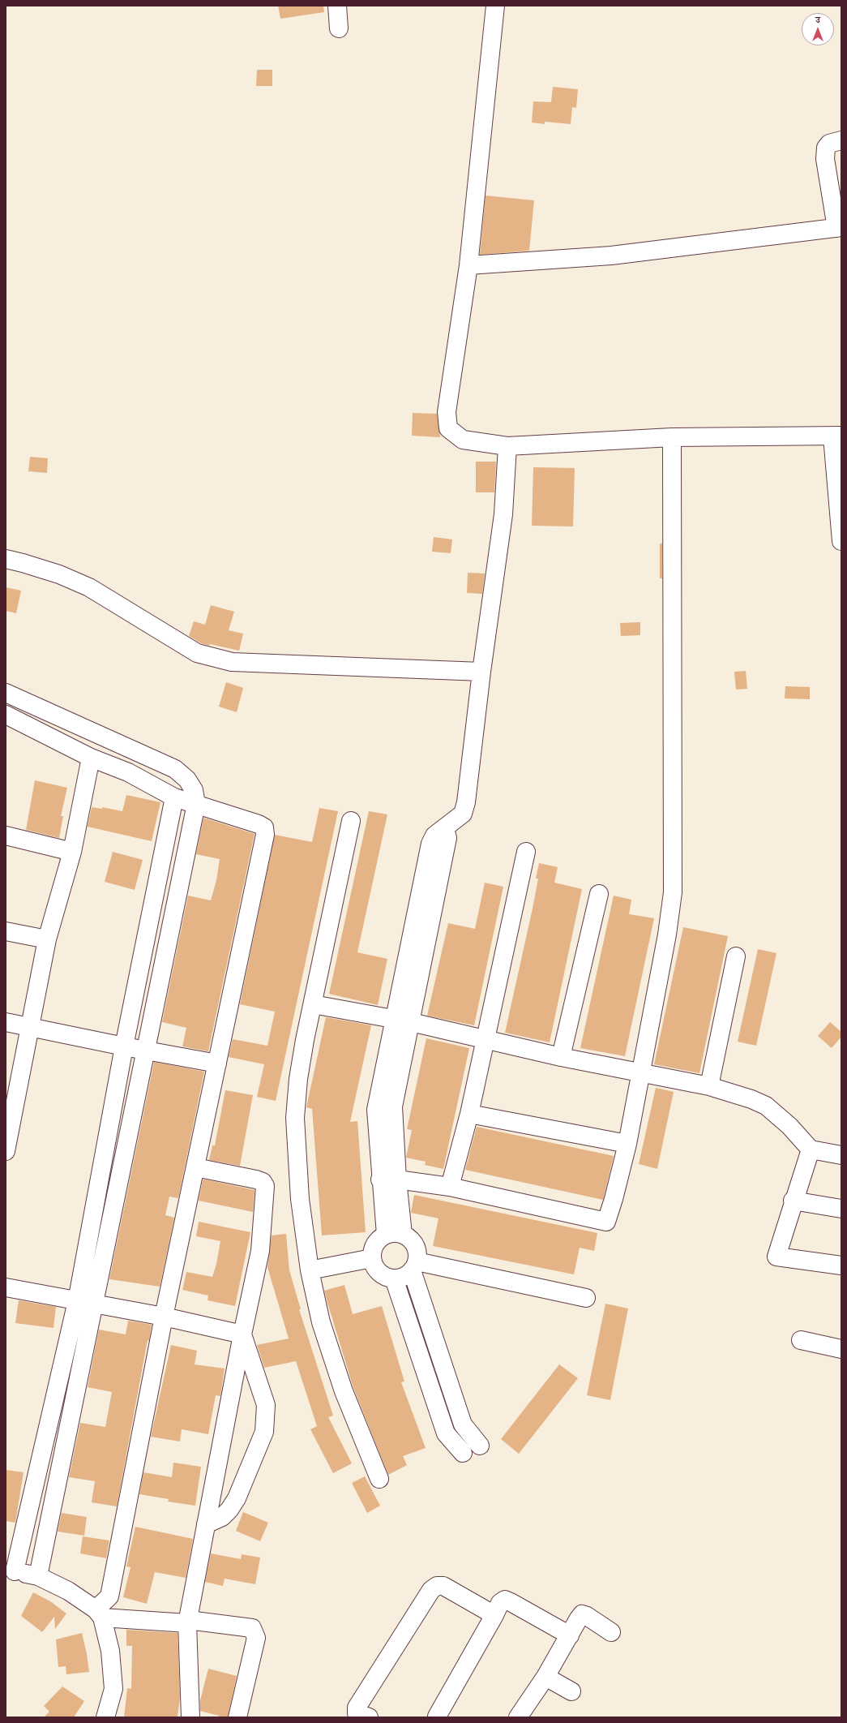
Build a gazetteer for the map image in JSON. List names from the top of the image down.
{
  "north": "top"
}
